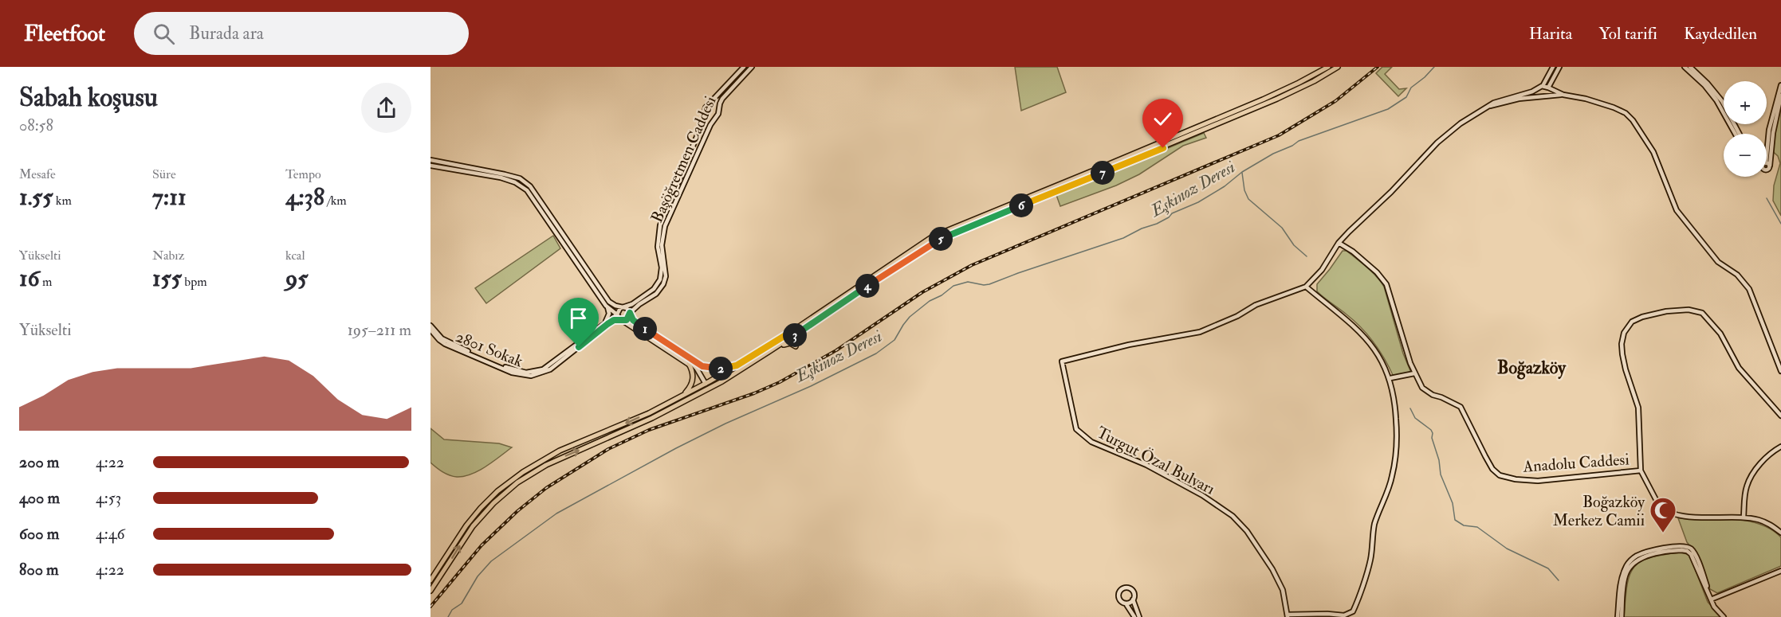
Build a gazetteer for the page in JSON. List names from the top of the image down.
{
  "streets": {
    "street": [
      "Başöğretmen Caddesi",
      "2801 Sokak",
      "Turgut Özal Bulvarı",
      "Anadolu Caddesi"
    ]
  },
  "crossings": [
    ["Başöğretmen Caddesi", "2801 Sokak"]
  ],
  "districts": ["Boğazköy"],
  "water": ["Eşkinoz Deresi"],
  "places": {
    "mosque": ["Boğazköy Merkez Camii"]
  },
  "page": {
    "header": "Fleetfoot",
    "search": "Burada ara",
    "nav": ["Harita", "Yol tarifi", "Kaydedilen"],
    "heading": ["Sabah koşusu", "08:58"],
    "map_buttons": ["+", "−"],
    "stats": [
      ["Mesafe", "1.55 km"],
      ["Süre", "7:11"],
      ["Tempo", "4:38 /km"],
      ["Yükselti", "16 m"],
      ["Nabız", "155 bpm"],
      ["kcal", "95"]
    ],
    "pins": [
      "7",
      "6",
      "5",
      "4",
      "1",
      "3",
      "2"
    ],
    "chart": ["Yükselti", "195–211 m"],
    "list": [
      {
        "name": "200 m",
        "note": "4:22"
      },
      {
        "name": "400 m",
        "note": "4:53"
      },
      {
        "name": "600 m",
        "note": "4:46"
      },
      {
        "name": "800 m",
        "note": "4:22"
      }
    ]
  }
}
